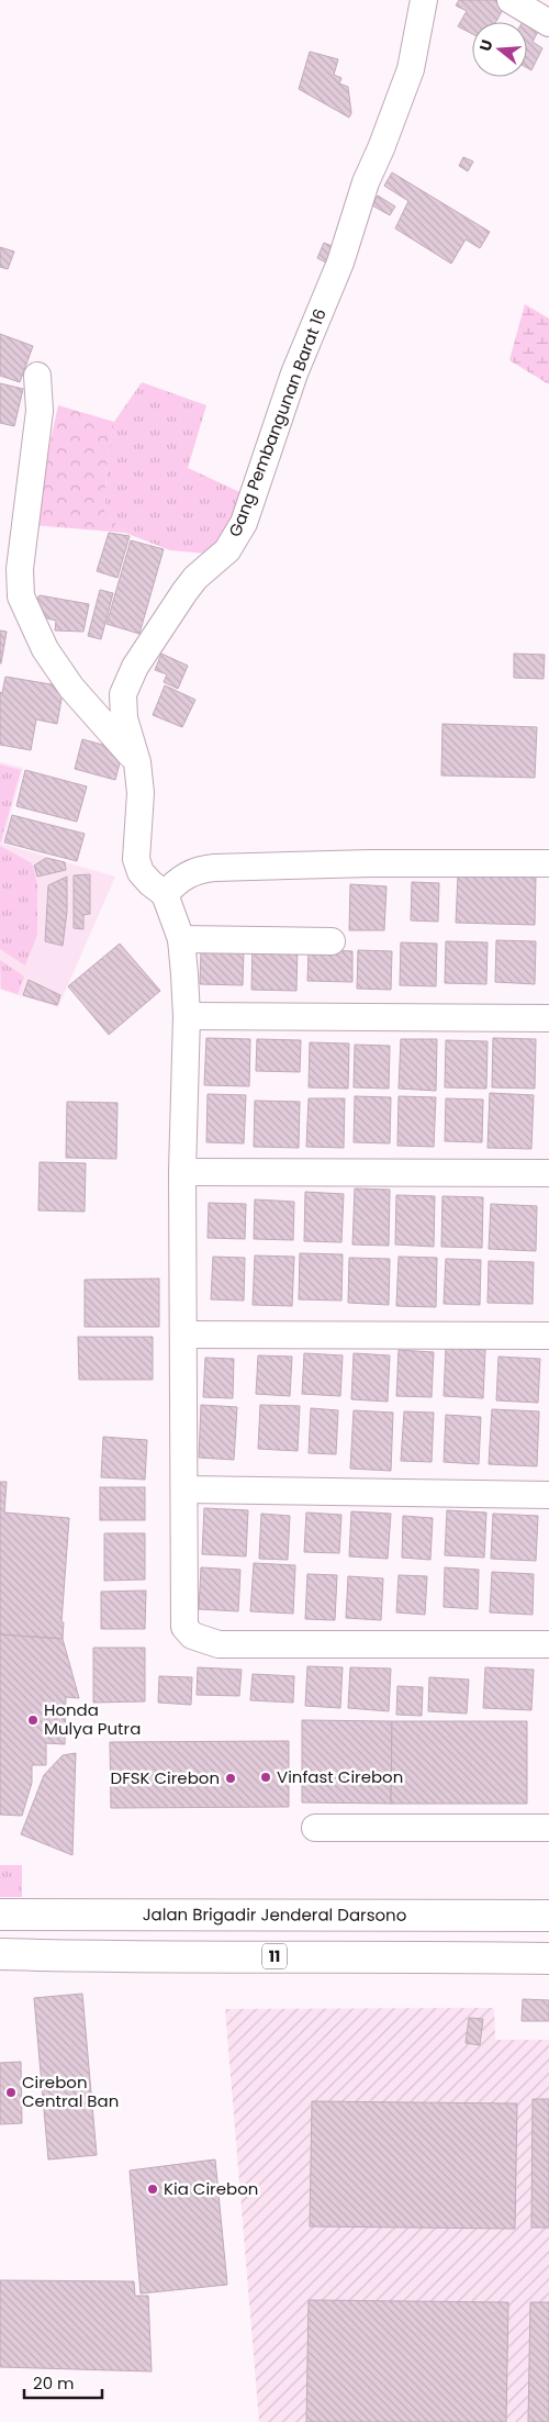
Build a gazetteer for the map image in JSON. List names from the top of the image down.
{
  "streets": {
    "highway": ["Jalan Brigadir Jenderal Darsono", "11"],
    "street": ["Gang Pembangunan Barat 16"]
  },
  "places": [
    "Honda Mulya Putra",
    "Vinfast Cirebon",
    "DFSK Cirebon",
    "Cirebon Central Ban",
    "Kia Cirebon"
  ],
  "scale_bar": "20 m",
  "north": "left"
}
